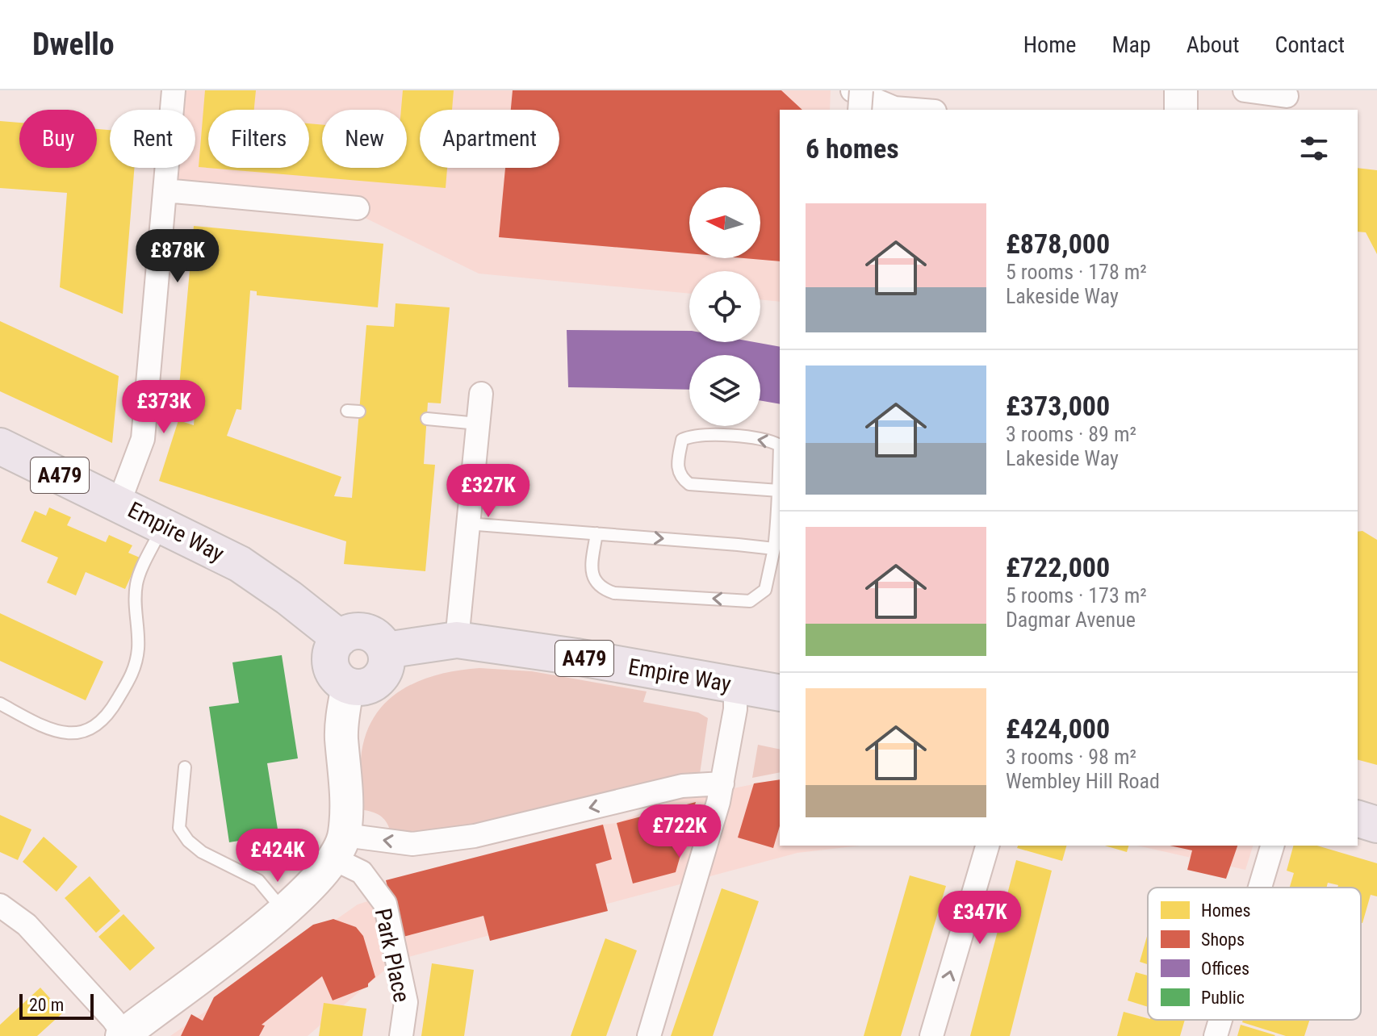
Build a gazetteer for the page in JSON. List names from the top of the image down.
{
  "streets": {
    "main road": ["A479", "Empire Way"],
    "street": ["Park Place"]
  },
  "legend": [
    "Homes",
    "Shops",
    "Offices",
    "Public"
  ],
  "scale_bar": "20 m",
  "north": "left",
  "page": {
    "header": "Dwello",
    "nav": [
      "Home",
      "Map",
      "About",
      "Contact"
    ],
    "chip": [
      "Buy",
      "Rent",
      "Filters",
      "New",
      "Apartment"
    ],
    "heading": "6 homes",
    "list": [
      {
        "name": "£878,000",
        "note": "5 rooms · 178 m² · Lakeside Way"
      },
      {
        "name": "£373,000",
        "note": "3 rooms · 89 m² · Lakeside Way"
      },
      {
        "name": "£722,000",
        "note": "5 rooms · 173 m² · Dagmar Avenue"
      },
      {
        "name": "£424,000",
        "note": "3 rooms · 98 m² · Wembley Hill Road"
      }
    ],
    "price": [
      "£878K",
      "£373K",
      "£327K",
      "£722K",
      "£424K",
      "£347K"
    ],
    "scale": "20 m"
  }
}
